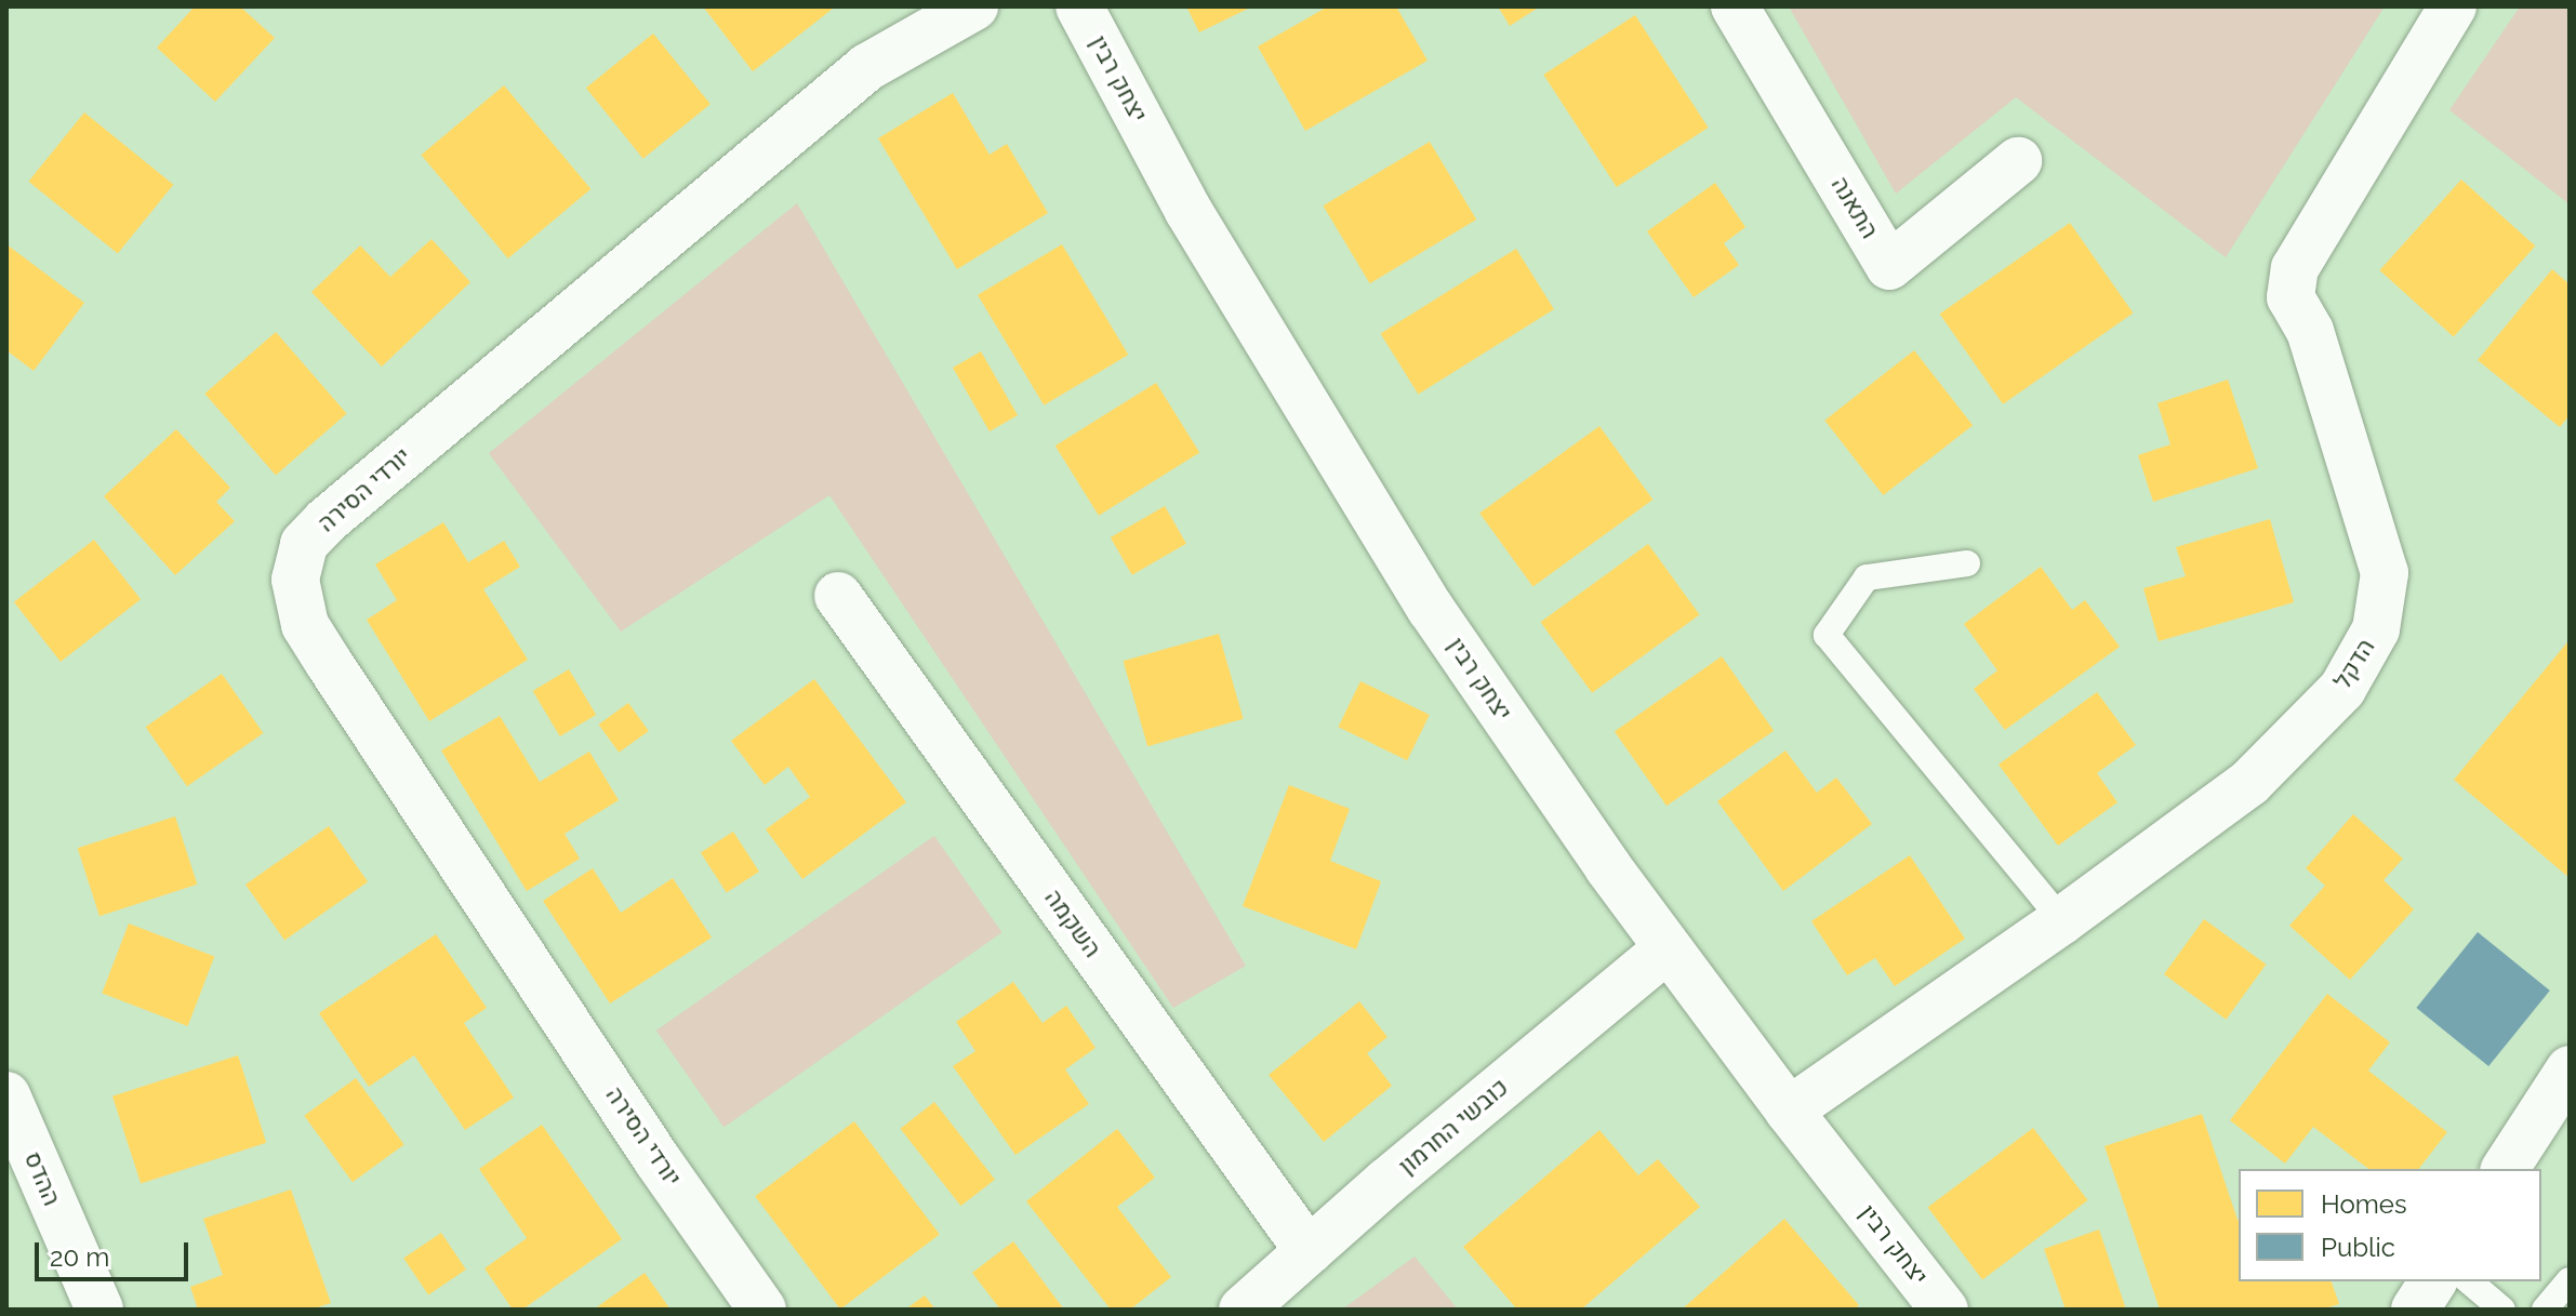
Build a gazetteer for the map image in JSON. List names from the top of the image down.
{
  "streets": {
    "street": [
      "יצחק רבין",
      "התאנה",
      "יורדי הסירה",
      "הדקל",
      "השקמה",
      "כובשי החרמון",
      "ההדס"
    ]
  },
  "crossings": [
    ["יצחק רבין", "הדקל"],
    ["יצחק רבין", "כובשי החרמון"],
    ["השקמה", "כובשי החרמון"]
  ],
  "legend": ["Homes", "Public"],
  "scale_bar": "20 m"
}
